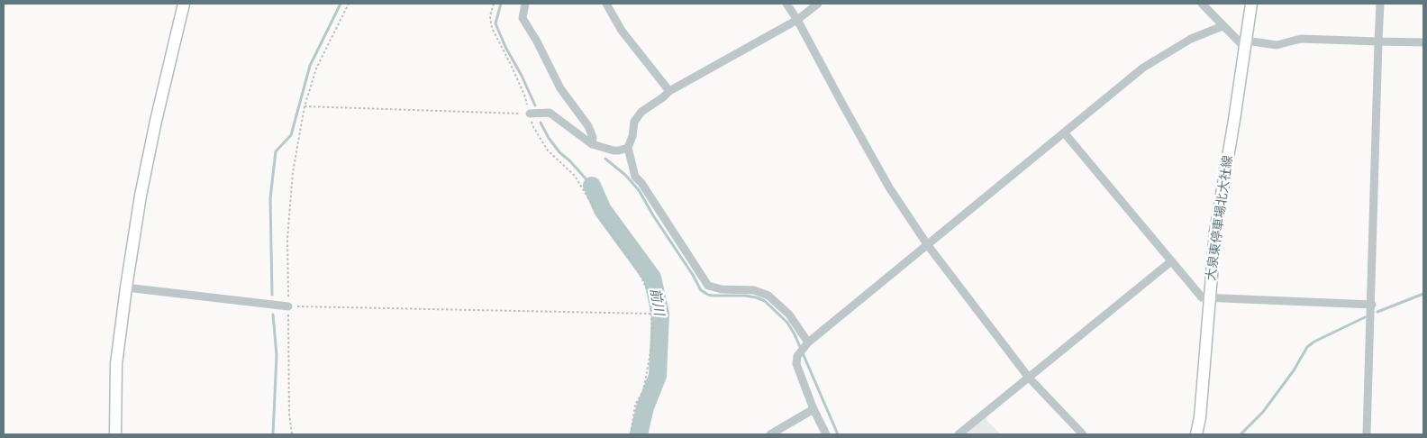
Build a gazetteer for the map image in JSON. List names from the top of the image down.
{
  "streets": {
    "street": ["大泉東停車場北大社線"]
  },
  "water": ["前川"]
}
